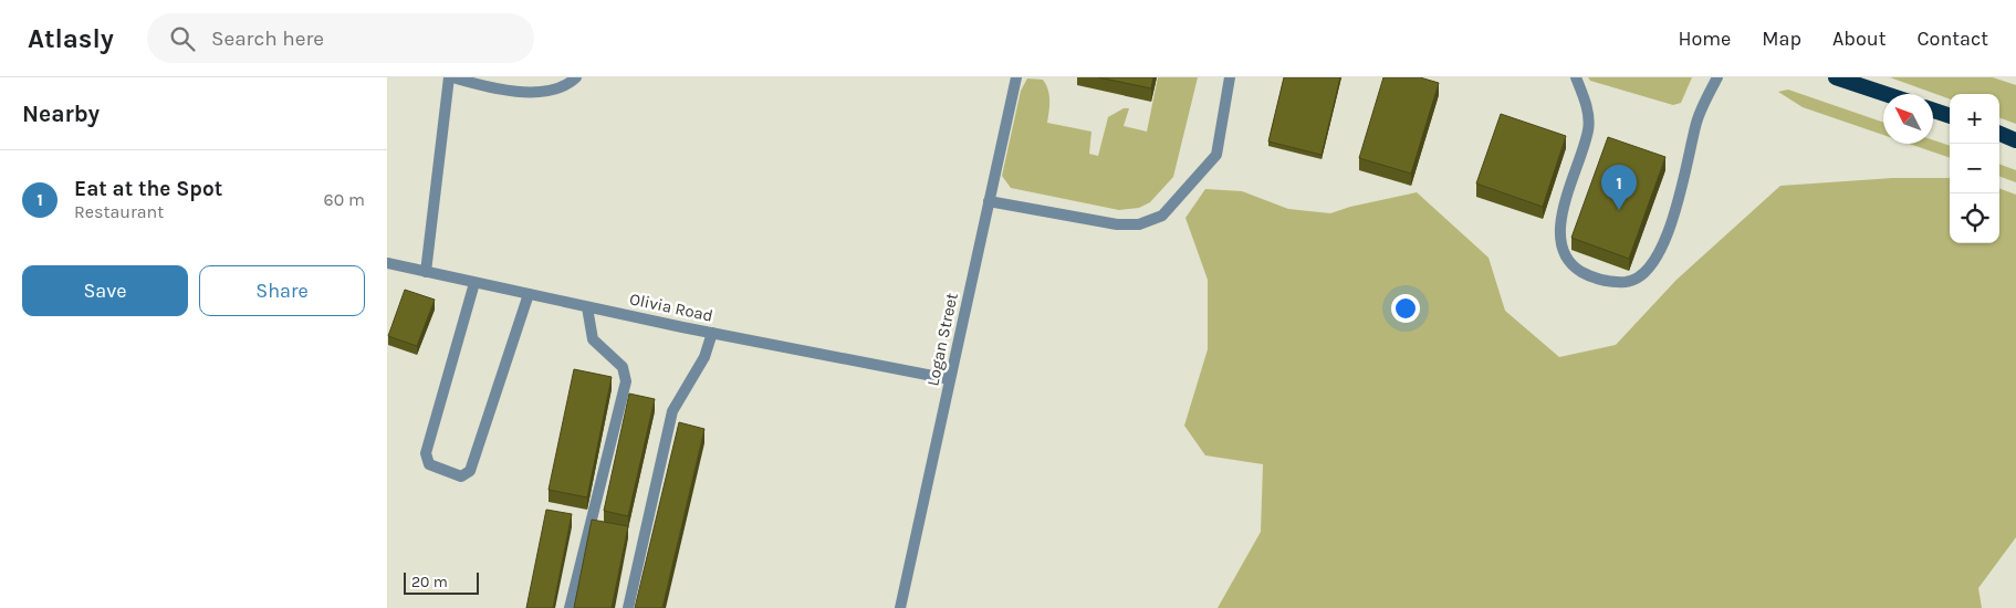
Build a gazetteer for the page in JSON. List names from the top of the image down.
{
  "streets": {
    "street": ["Olivia Road", "Logan Street"]
  },
  "crossings": [
    ["Olivia Road", "Logan Street"]
  ],
  "scale_bar": "20 m",
  "north": "top left",
  "page": {
    "header": "Atlasly",
    "search": "Search here",
    "nav": [
      "Home",
      "Map",
      "About",
      "Contact"
    ],
    "heading": "Nearby",
    "map_buttons": ["+", "−"],
    "list": [
      {
        "mark": "1",
        "name": "Eat at the Spot",
        "note": "Restaurant",
        "value": "60 m"
      }
    ],
    "pins": "1",
    "buttons": ["Save", "Share"],
    "scale": "20 m"
  }
}
